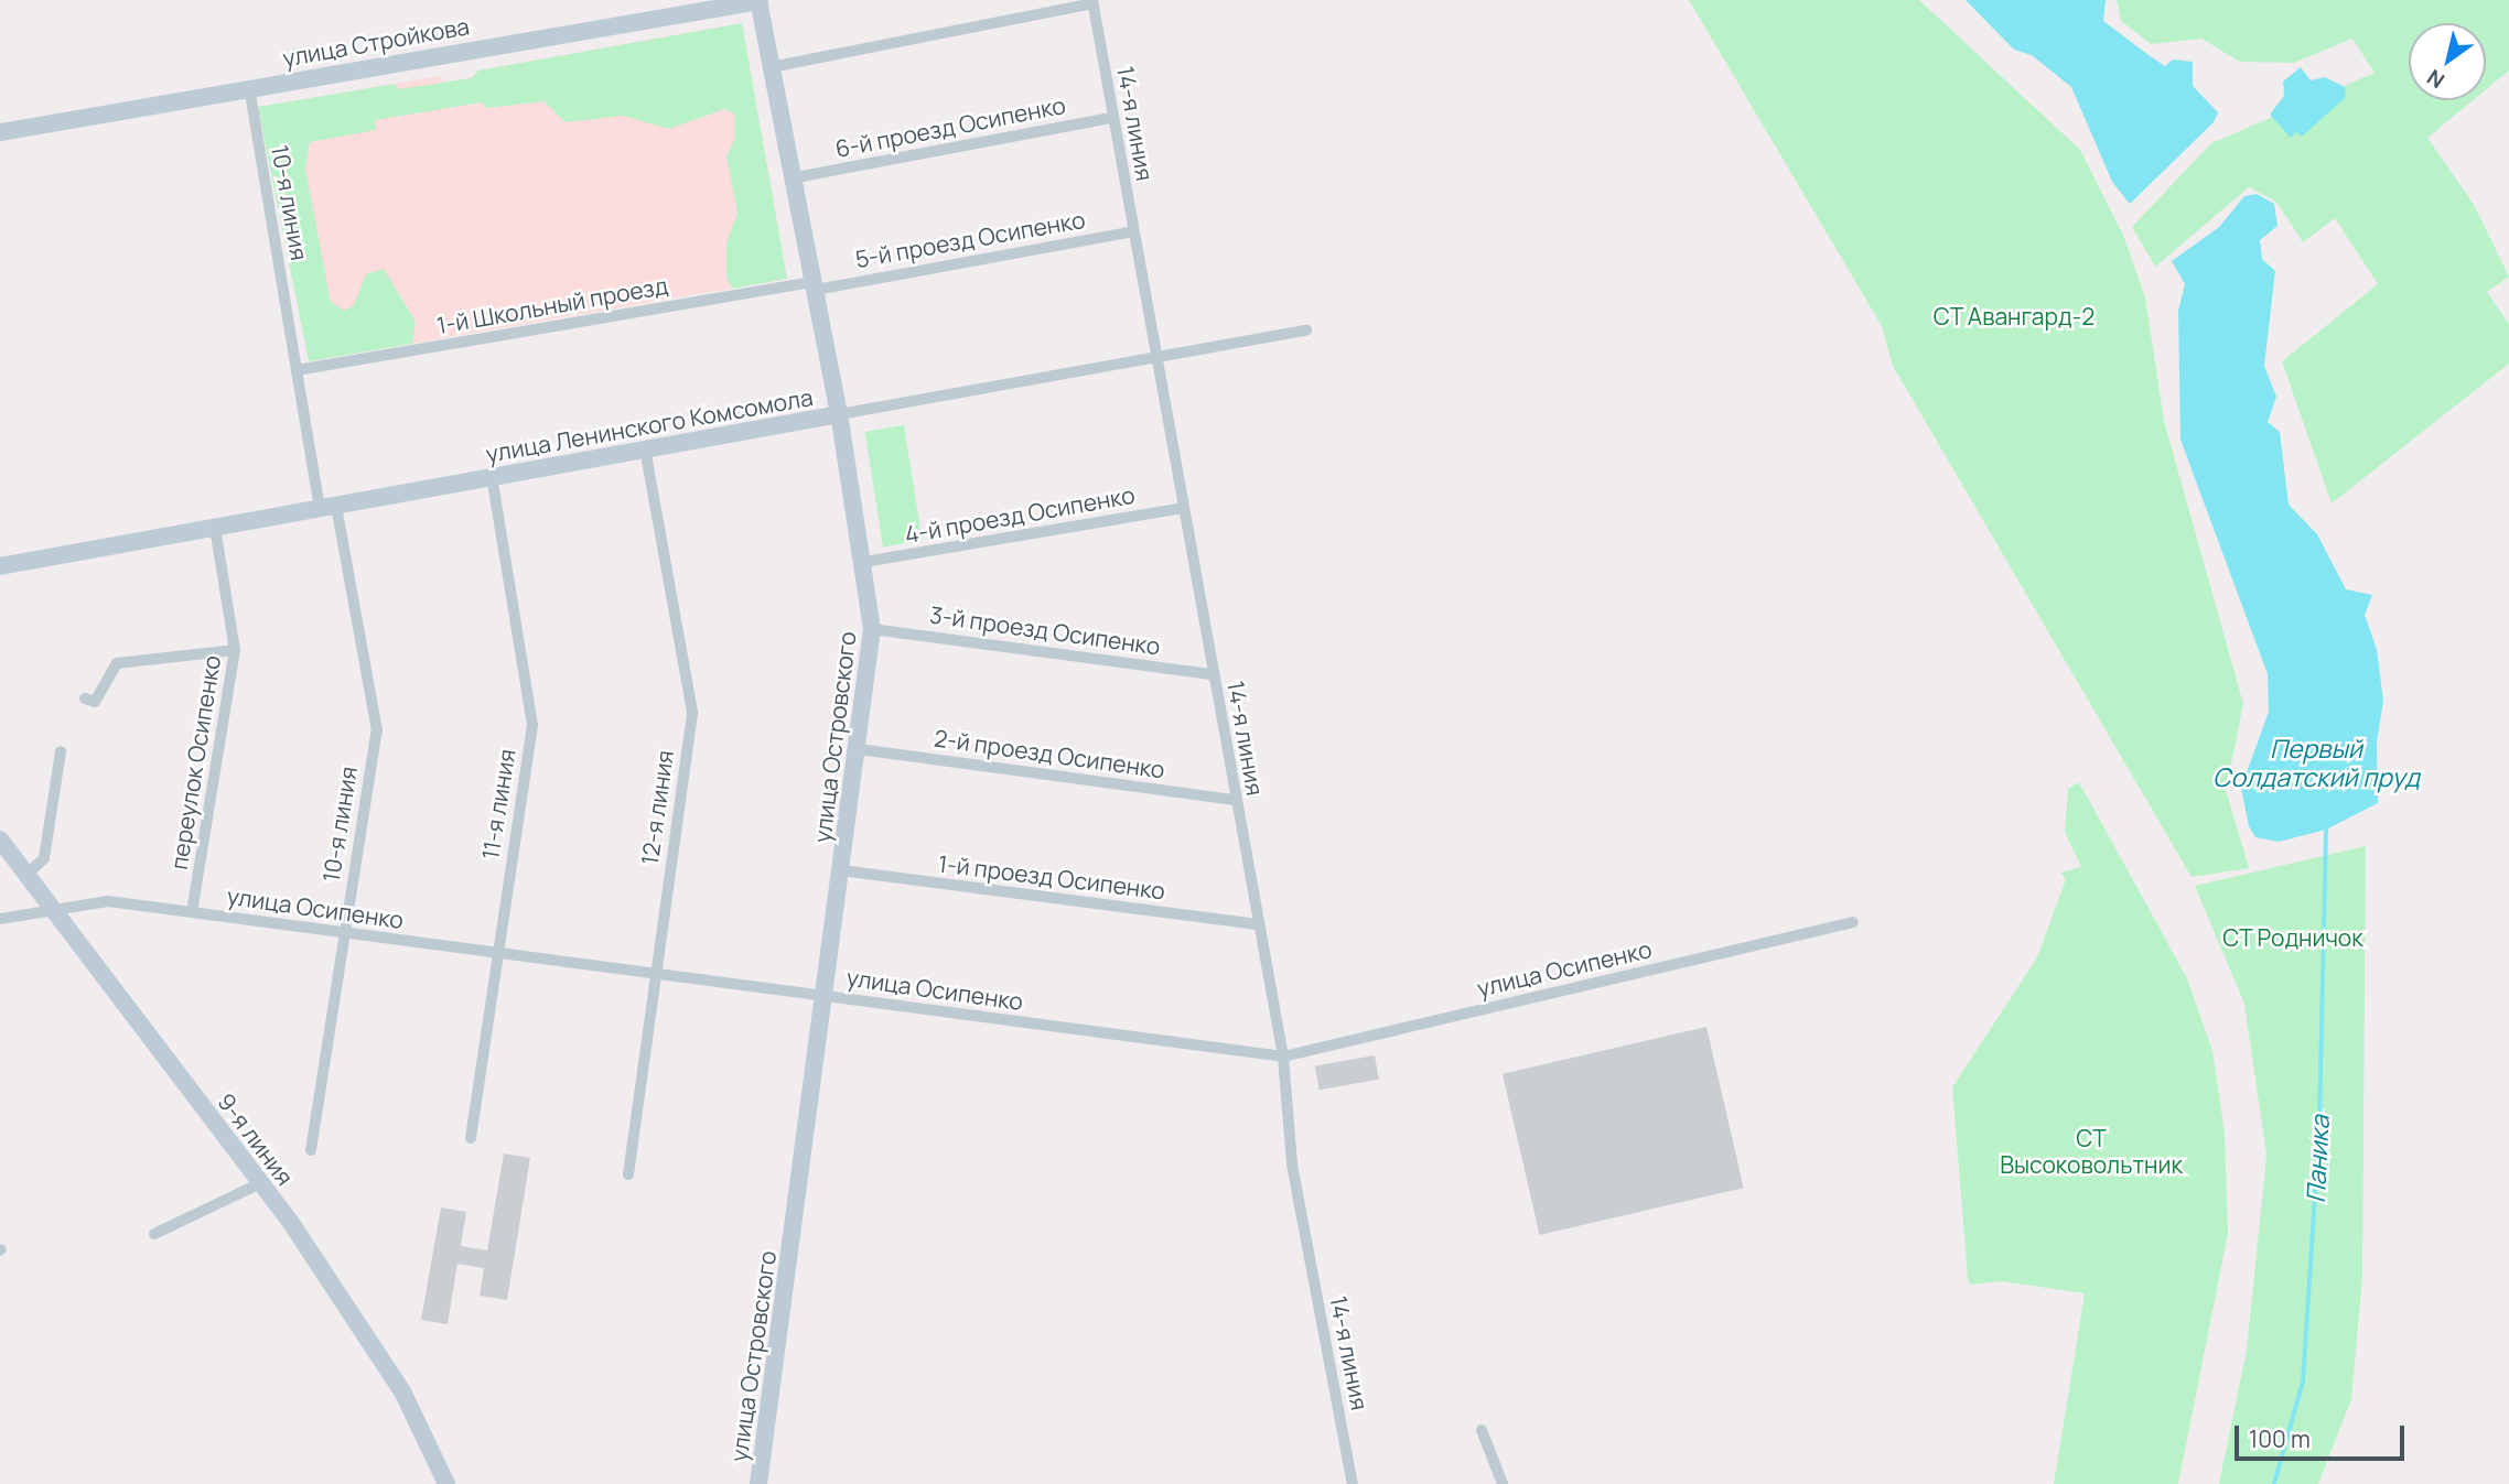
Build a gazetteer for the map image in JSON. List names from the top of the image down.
{
  "streets": {
    "street": [
      "улица Стройкова",
      "14-я линия",
      "6-й проезд Осипенко",
      "10-я линия",
      "5-й проезд Осипенко",
      "1-й Школьный проезд",
      "улица Ленинского Комсомола",
      "4-й проезд Осипенко",
      "3-й проезд Осипенко",
      "улица Островского",
      "2-й проезд Осипенко",
      "переулок Осипенко",
      "11-я линия",
      "12-я линия",
      "1-й проезд Осипенко",
      "улица Осипенко",
      "9-я линия"
    ]
  },
  "crossings": [
    ["улица Стройкова", "10-я линия"],
    ["улица Стройкова", "улица Островского"],
    ["14-я линия", "6-й проезд Осипенко"],
    ["14-я линия", "5-й проезд Осипенко"],
    ["14-я линия", "улица Ленинского Комсомола"],
    ["14-я линия", "4-й проезд Осипенко"],
    ["14-я линия", "3-й проезд Осипенко"],
    ["14-я линия", "2-й проезд Осипенко"],
    ["14-я линия", "1-й проезд Осипенко"],
    ["14-я линия", "улица Осипенко"],
    ["6-й проезд Осипенко", "улица Островского"],
    ["10-я линия", "1-й Школьный проезд"],
    ["10-я линия", "улица Ленинского Комсомола"],
    ["10-я линия", "улица Осипенко"],
    ["5-й проезд Осипенко", "1-й Школьный проезд"],
    ["5-й проезд Осипенко", "улица Островского"],
    ["1-й Школьный проезд", "улица Островского"],
    ["улица Ленинского Комсомола", "улица Островского"],
    ["улица Ленинского Комсомола", "переулок Осипенко"],
    ["улица Ленинского Комсомола", "11-я линия"],
    ["улица Ленинского Комсомола", "12-я линия"],
    ["4-й проезд Осипенко", "улица Островского"],
    ["3-й проезд Осипенко", "улица Островского"],
    ["улица Островского", "2-й проезд Осипенко"],
    ["улица Островского", "1-й проезд Осипенко"],
    ["улица Островского", "улица Осипенко"],
    ["переулок Осипенко", "улица Осипенко"],
    ["11-я линия", "улица Осипенко"],
    ["12-я линия", "улица Осипенко"],
    ["улица Осипенко", "9-я линия"]
  ],
  "water": ["Первый Солдатский пруд", "Паника"],
  "parks": ["СТ Авангард-2", "СТ Родничок", "СТ Высоковольтник"],
  "scale_bar": "100 m",
  "north": "bottom left"
}
